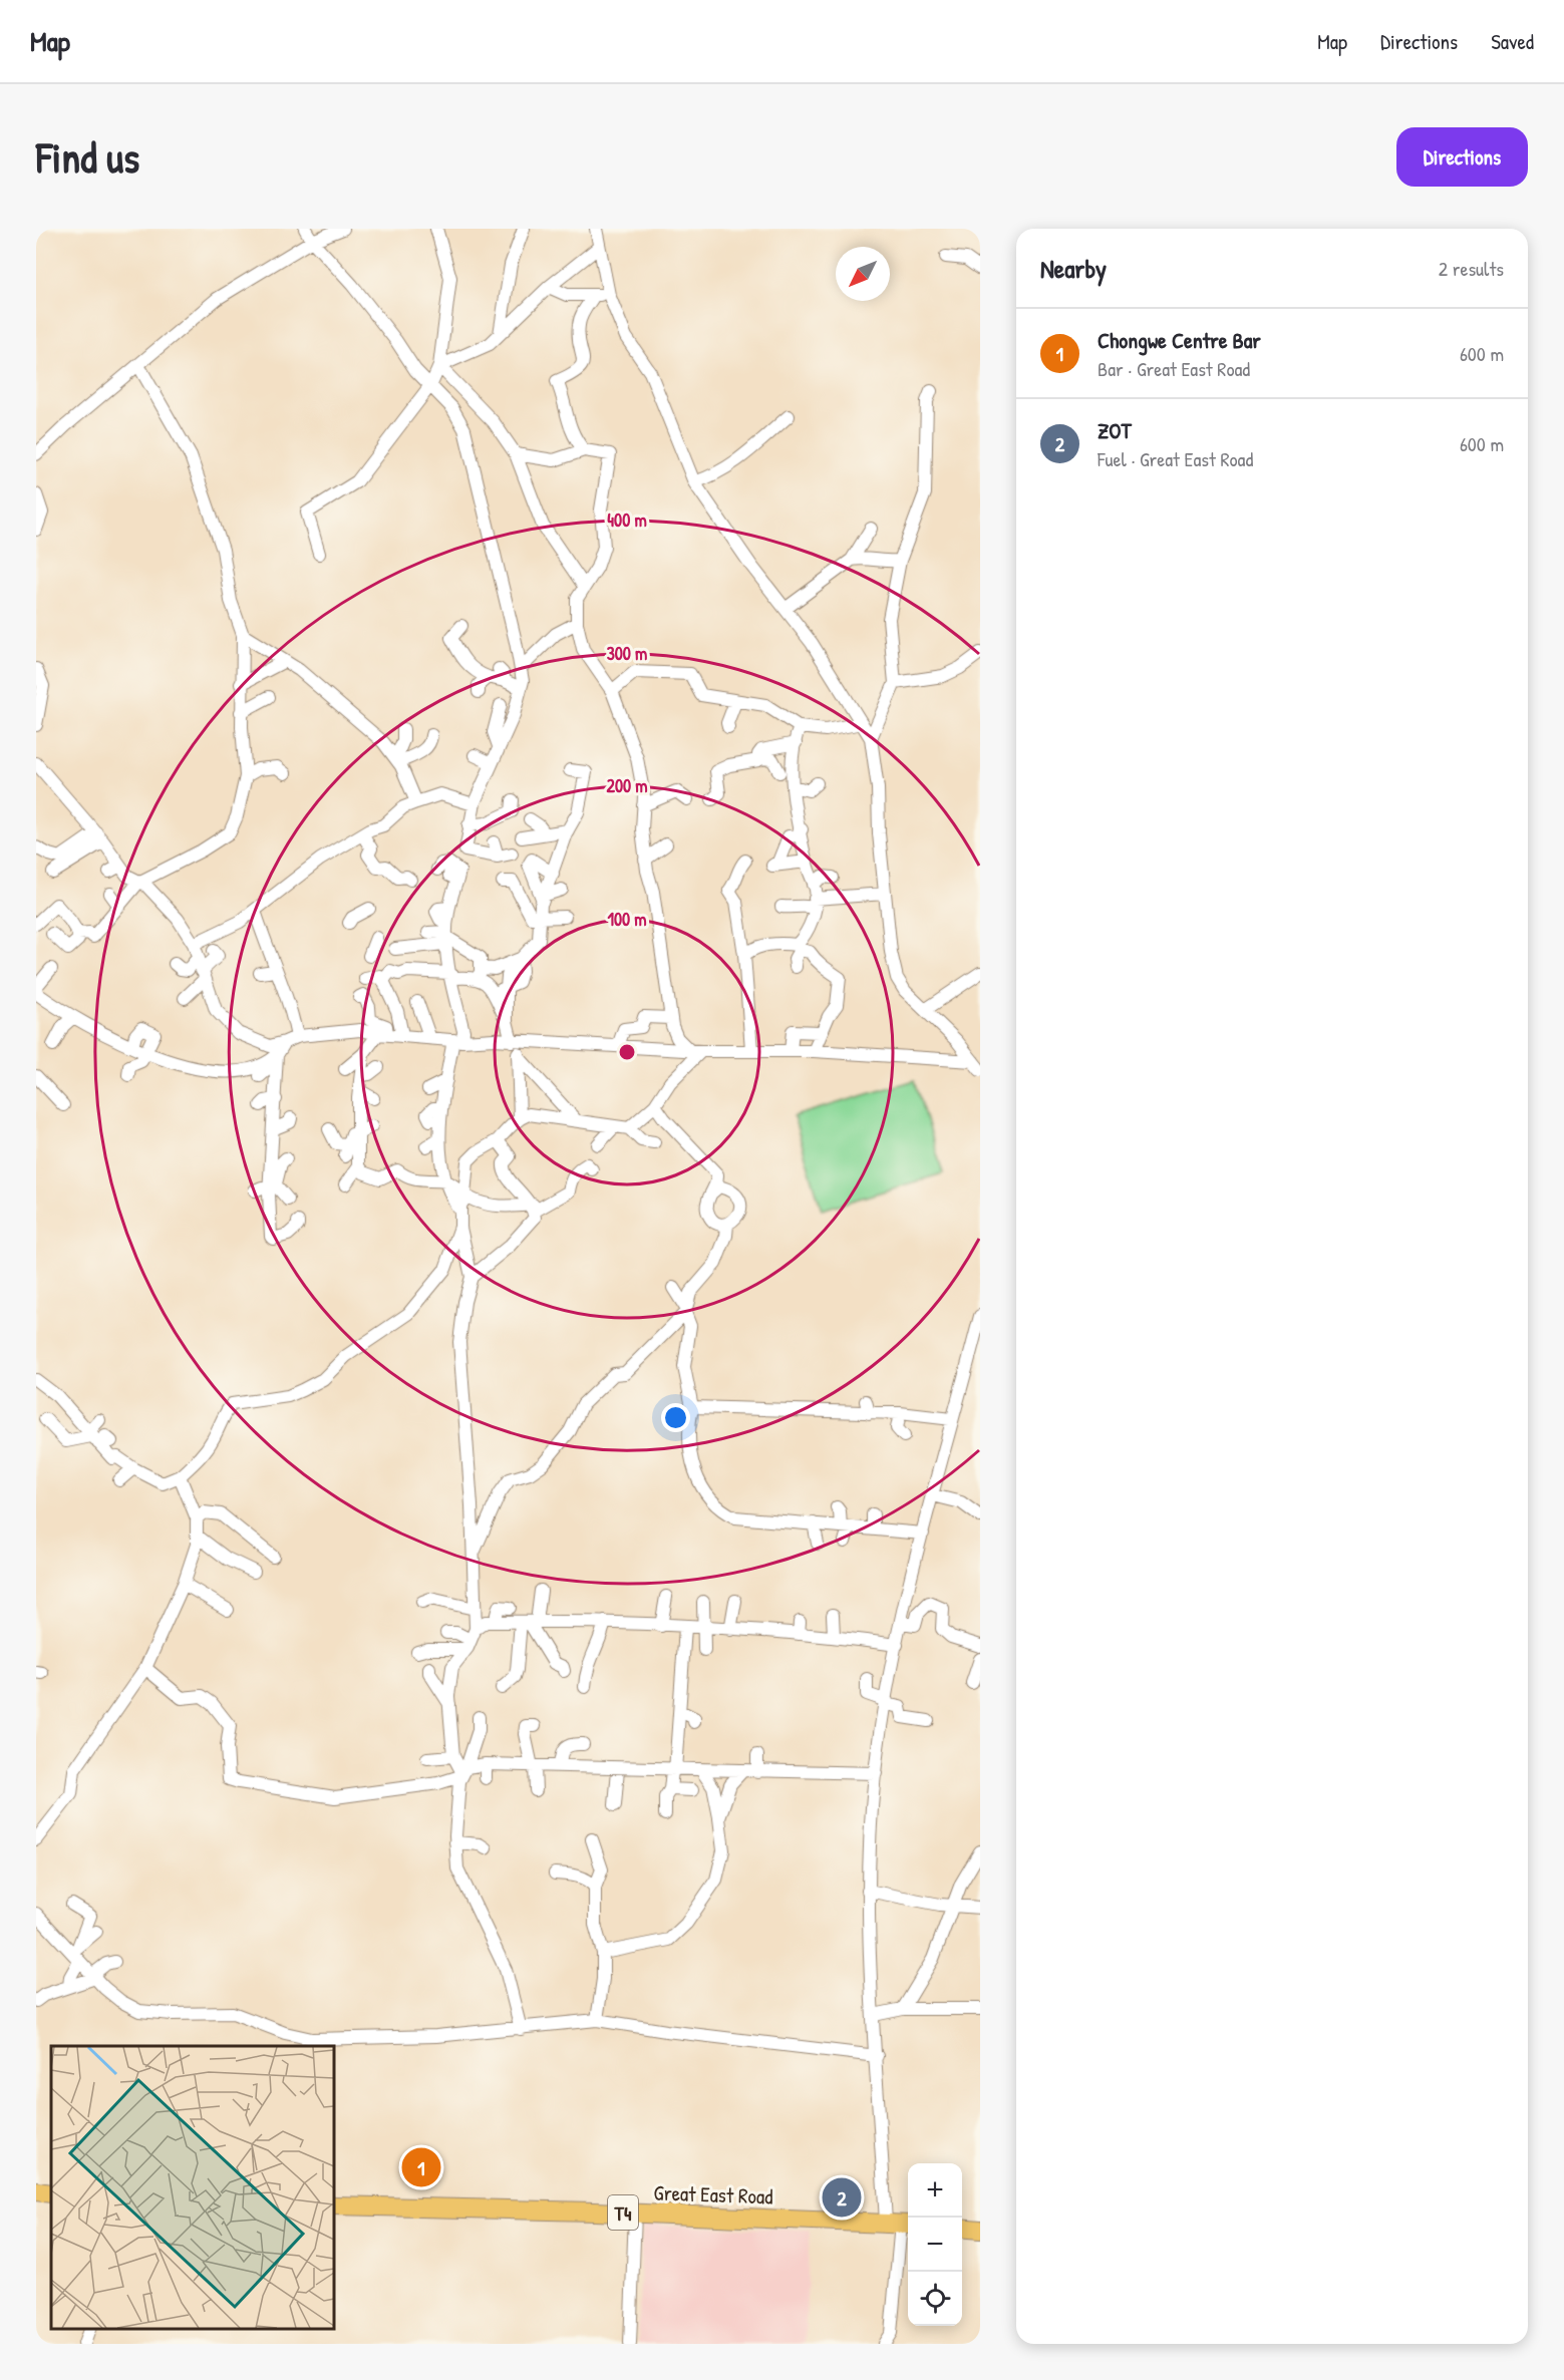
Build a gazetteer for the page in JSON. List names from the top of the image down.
{
  "streets": {
    "highway": ["Great East Road", "T4"]
  },
  "north": "bottom left",
  "page": {
    "header": "Map",
    "nav": ["Map", "Directions", "Saved"],
    "buttons": "Directions",
    "title": "Find us",
    "heading": ["Nearby", "2 results"],
    "list": [
      {
        "mark": "1",
        "name": "Chongwe Centre Bar",
        "note": "Bar · Great East Road",
        "value": "600 m"
      },
      {
        "mark": "2",
        "name": "ZOT",
        "note": "Fuel · Great East Road",
        "value": "600 m"
      }
    ],
    "pins": ["1", "2"],
    "map_buttons": ["+", "−"]
  },
  "rings": [
    "400 m",
    "300 m",
    "200 m",
    "100 m"
  ]
}
